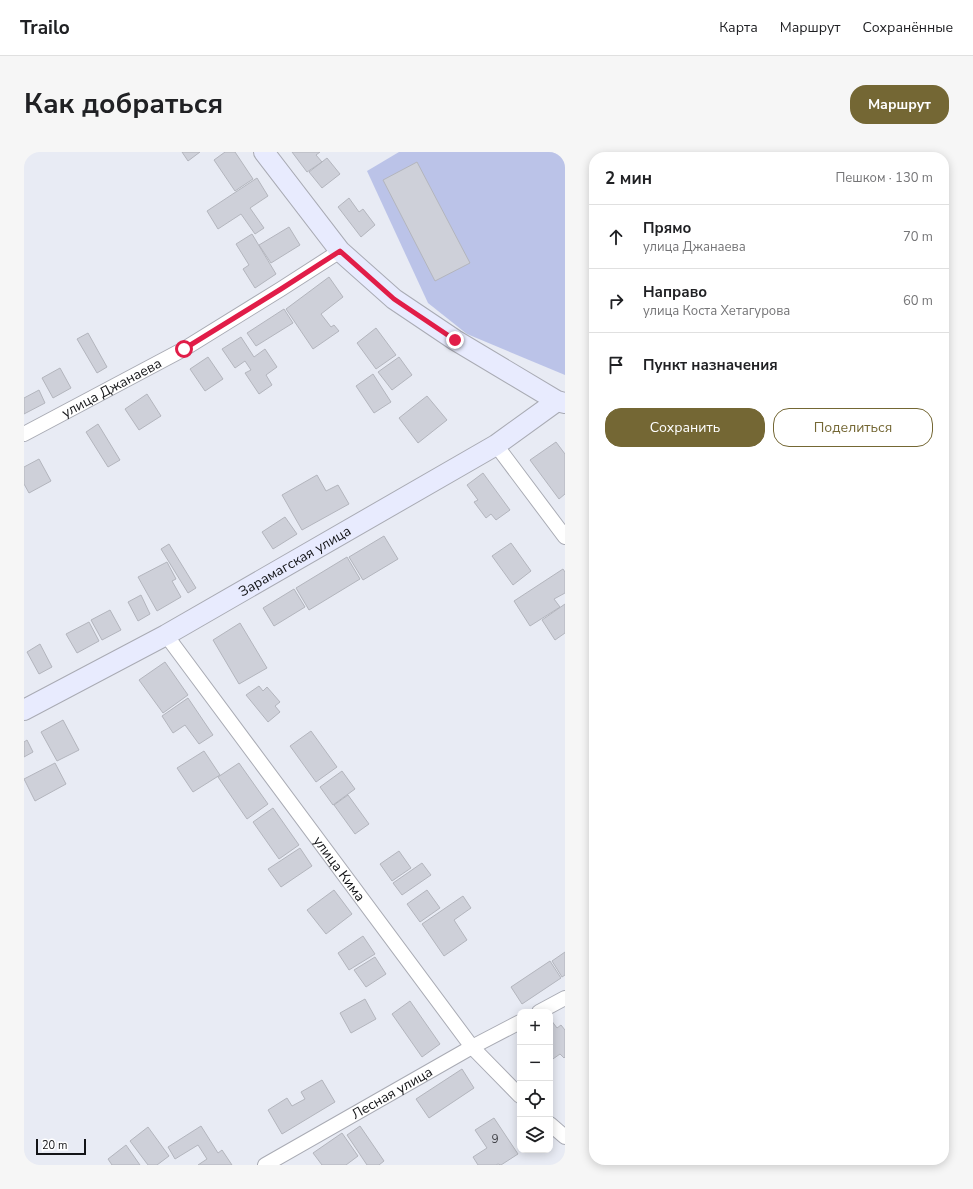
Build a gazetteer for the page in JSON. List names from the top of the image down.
{
  "streets": {
    "street": [
      "улица Джанаева",
      "Зарамагская улица",
      "улица Кима",
      "Лесная улица"
    ]
  },
  "crossings": [
    ["Зарамагская улица", "улица Кима"],
    ["улица Кима", "Лесная улица"]
  ],
  "house_numbers": ["9"],
  "scale_bar": "20 m",
  "page": {
    "header": "Trailo",
    "nav": ["Карта", "Маршрут", "Сохранённые"],
    "title": "Как добраться",
    "buttons": [
      "Маршрут",
      ["Сохранить", "Поделиться"]
    ],
    "heading": ["2 мин", "Пешком · 130 m"],
    "list": [
      ["Прямо", "улица Джанаева", "70 m"],
      ["Направо", "улица Коста Хетагурова", "60 m"],
      "Пункт назначения"
    ],
    "map_buttons": ["+", "−"],
    "scale": "20 m"
  }
}
